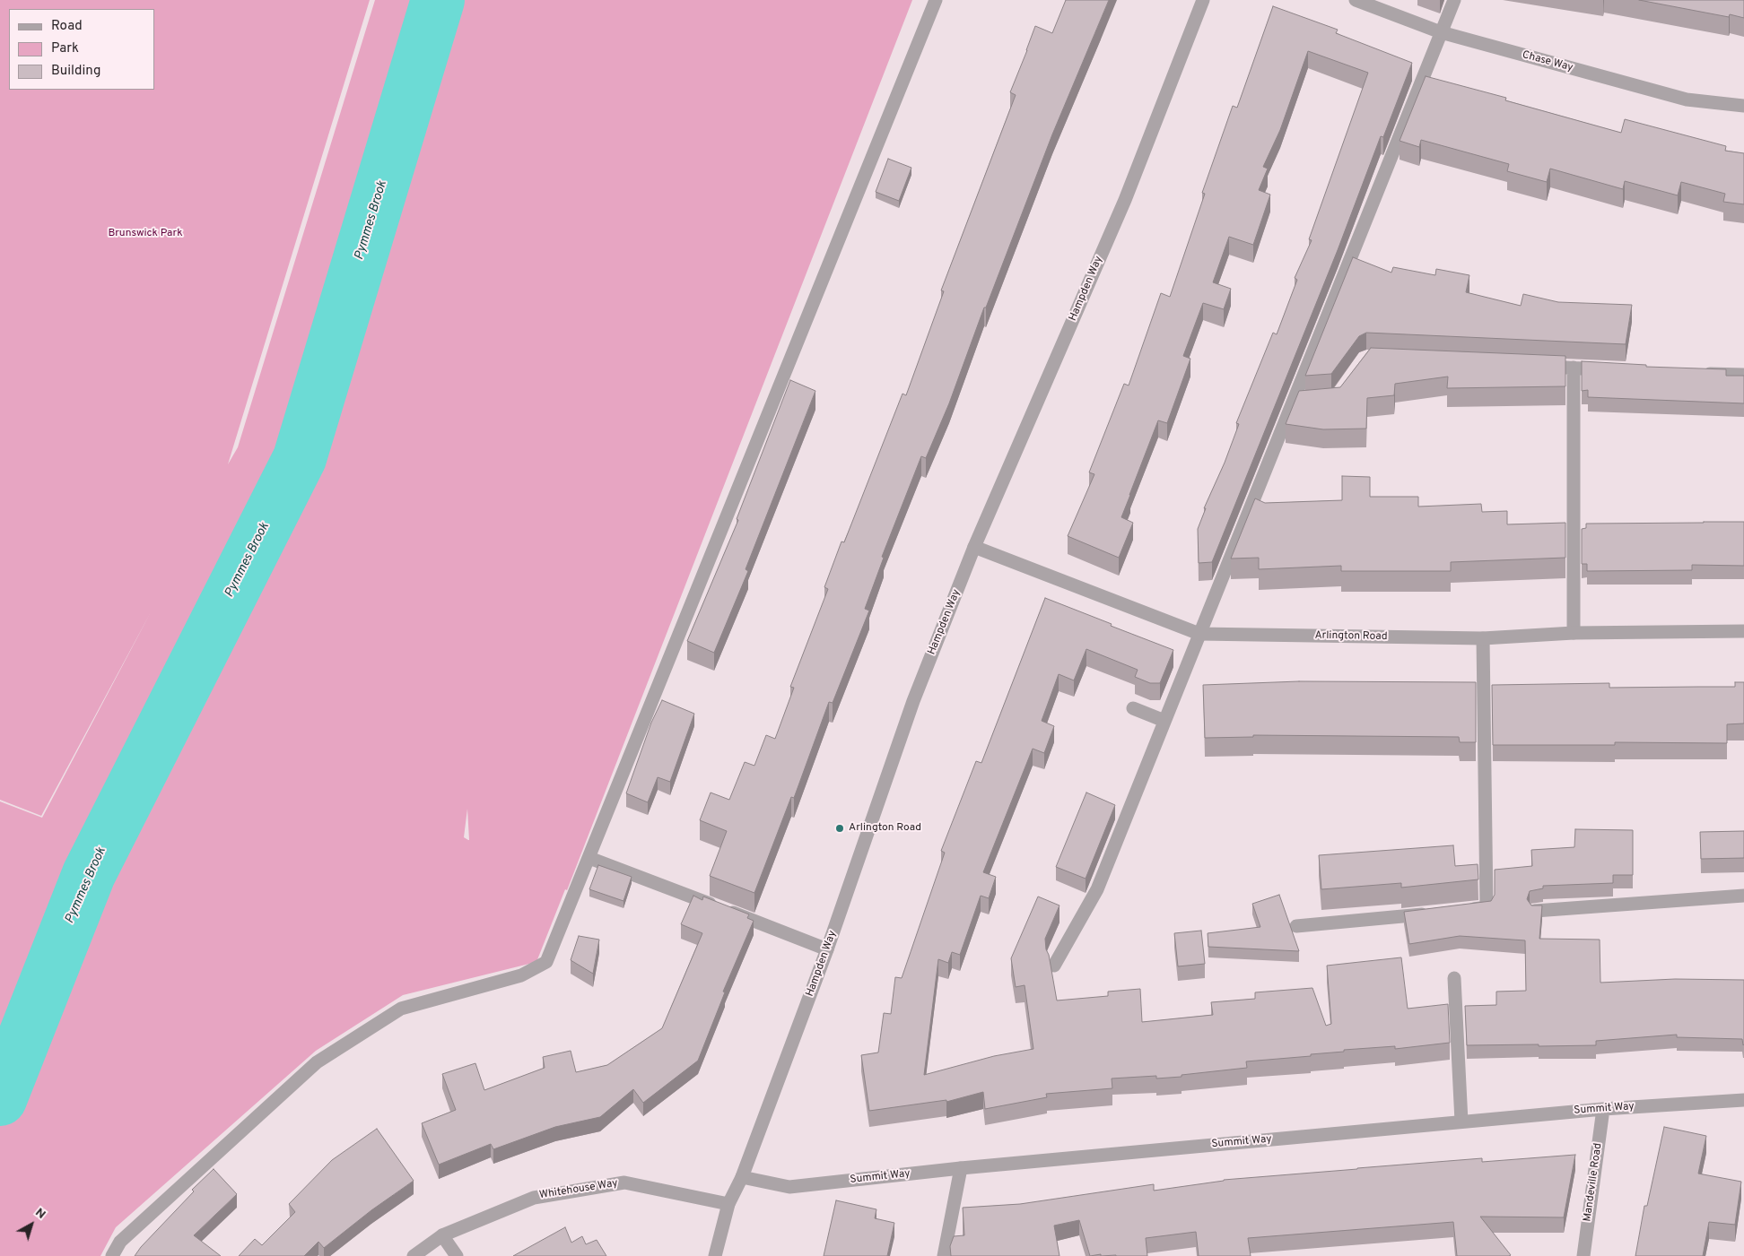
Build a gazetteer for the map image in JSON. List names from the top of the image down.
{
  "streets": {
    "street": [
      "Chase Way",
      "Hampden Way",
      "Arlington Road",
      "Summit Way",
      "Mandeville Road",
      "Whitehouse Way"
    ]
  },
  "crossings": [
    ["Hampden Way", "Arlington Road"],
    ["Hampden Way", "Summit Way"],
    ["Hampden Way", "Whitehouse Way"],
    ["Summit Way", "Mandeville Road"]
  ],
  "water": ["Pymmes Brook"],
  "parks": ["Brunswick Park"],
  "places": ["Arlington Road"],
  "legend": ["Road", "Park", "Building"],
  "north": "top right"
}
